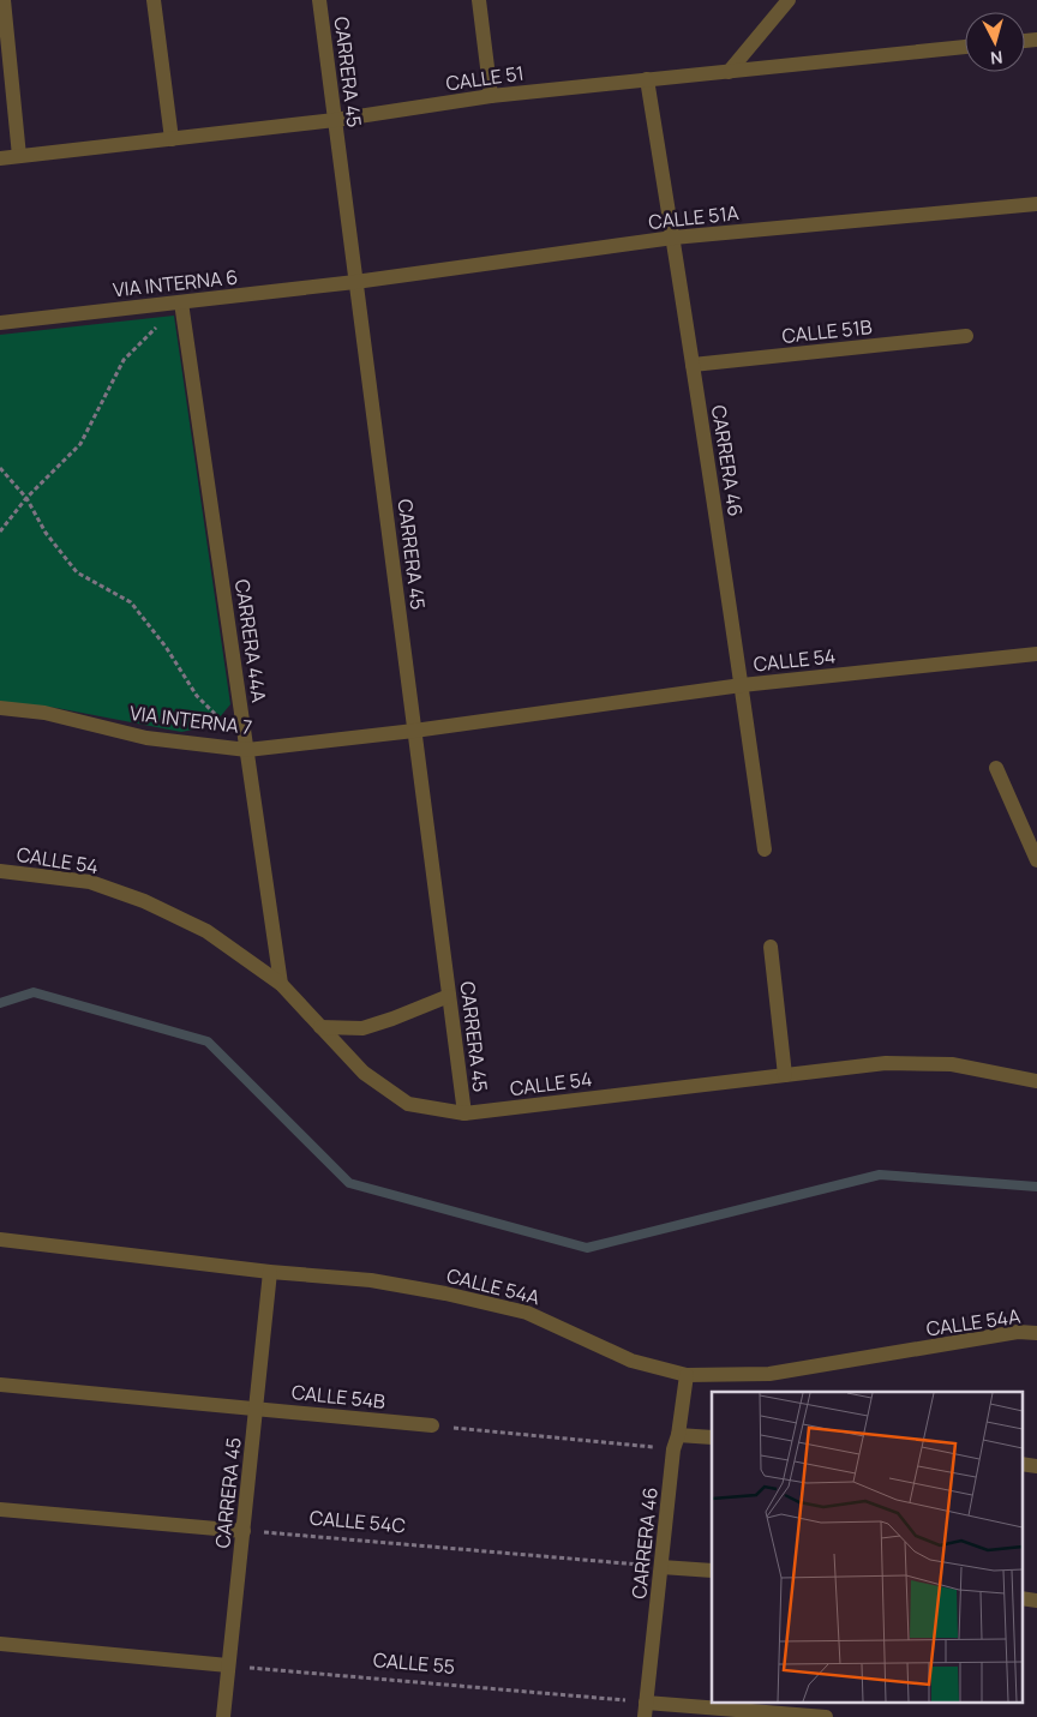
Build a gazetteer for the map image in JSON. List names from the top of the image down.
{
  "streets": {
    "street": [
      "CARRERA 45",
      "CALLE 51",
      "CALLE 51A",
      "VIA INTERNA 6",
      "CALLE 51B",
      "CARRERA 46",
      "CARRERA 44A",
      "CALLE 54",
      "VIA INTERNA 7",
      "CALLE 54A",
      "CALLE 54B"
    ],
    "path": ["CALLE 54C", "CALLE 55"]
  },
  "crossings": [
    ["CARRERA 45", "CALLE 51"],
    ["CARRERA 45", "CALLE 51A"],
    ["CARRERA 45", "VIA INTERNA 6"],
    ["CARRERA 45", "CALLE 54"],
    ["CARRERA 45", "VIA INTERNA 7"],
    ["CARRERA 45", "CALLE 54A"],
    ["CARRERA 45", "CALLE 54B"],
    ["CARRERA 45", "CALLE 54C"],
    ["CARRERA 45", "CALLE 55"],
    ["CALLE 51", "CARRERA 46"],
    ["CALLE 51A", "VIA INTERNA 6"],
    ["CALLE 51A", "CARRERA 46"],
    ["VIA INTERNA 6", "CARRERA 44A"],
    ["CALLE 51B", "CARRERA 46"],
    ["CARRERA 46", "CALLE 54"],
    ["CARRERA 46", "CALLE 54A"],
    ["CARRERA 46", "CALLE 54C"],
    ["CARRERA 46", "CALLE 55"],
    ["CARRERA 44A", "CALLE 54"],
    ["CARRERA 44A", "VIA INTERNA 7"],
    ["CALLE 54", "VIA INTERNA 7"]
  ],
  "north": "bottom"
}
